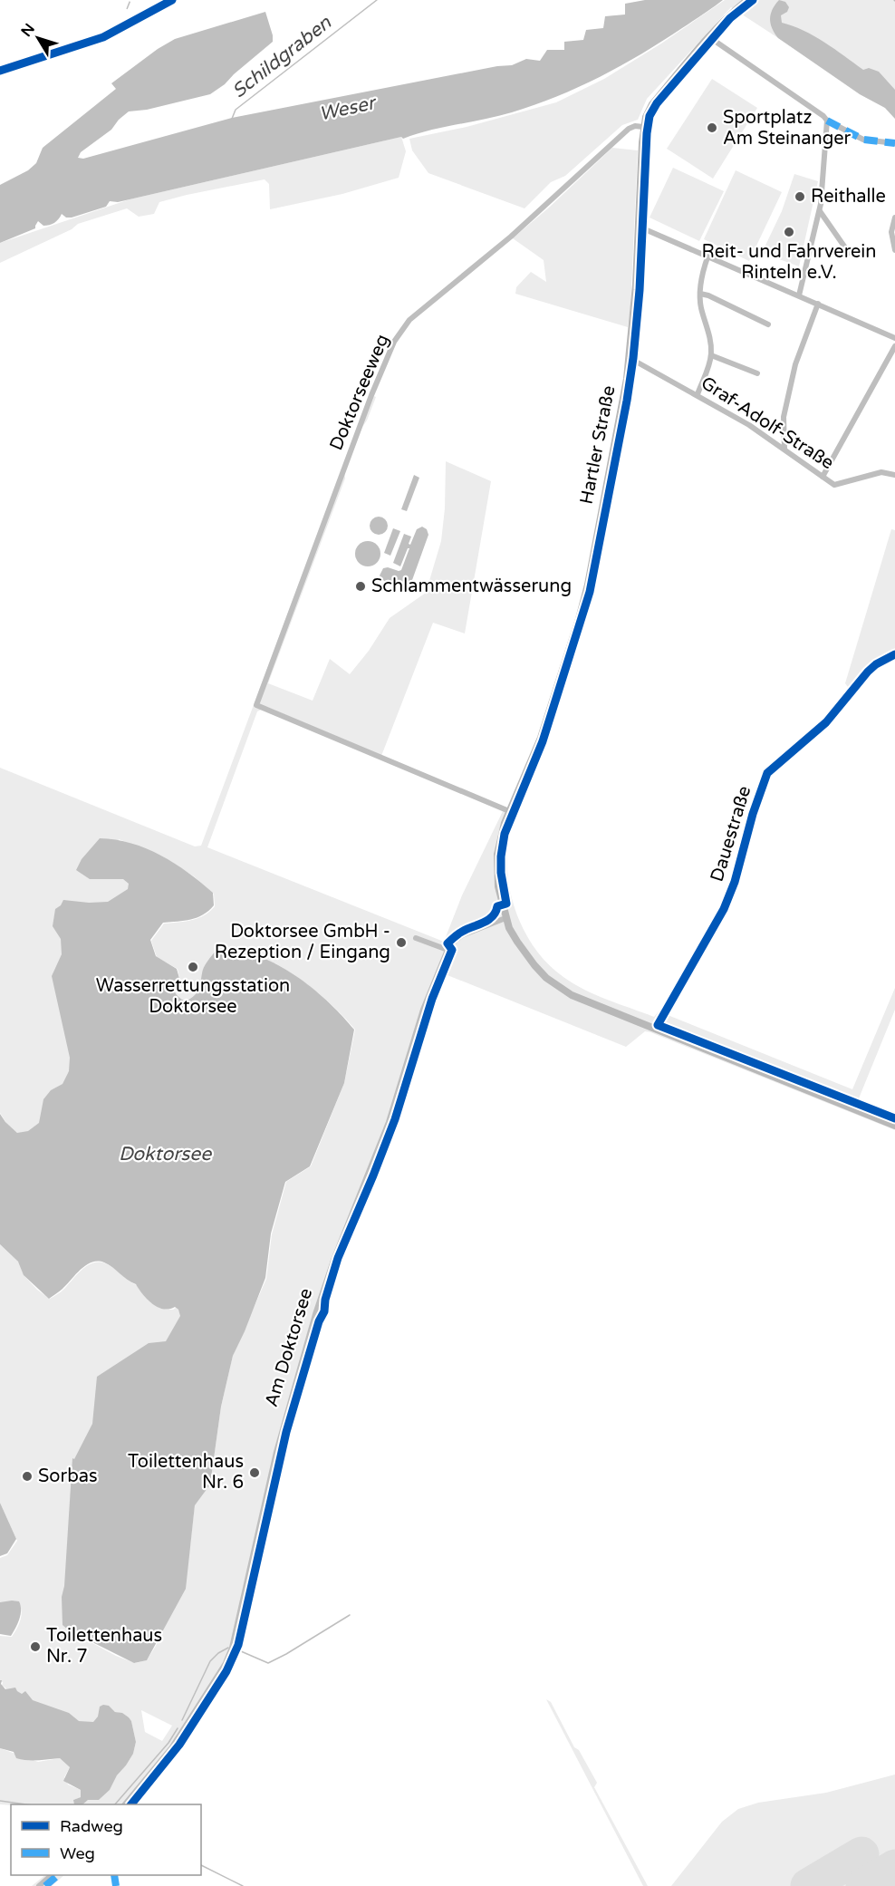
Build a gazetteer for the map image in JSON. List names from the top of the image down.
{
  "streets": {
    "main road": ["Hartler Straße"],
    "street": [
      "Doktorseeweg",
      "Graf-Adolf-Straße",
      "Dauestraße",
      "Am Doktorsee"
    ]
  },
  "crossings": [
    ["Doktorseeweg", "Hartler Straße"],
    ["Graf-Adolf-Straße", "Hartler Straße"],
    ["Hartler Straße", "Dauestraße"],
    ["Hartler Straße", "Am Doktorsee"]
  ],
  "water": ["Schildgraben", "Weser", "Doktorsee"],
  "places": [
    "Sportplatz Am Steinanger",
    "Reithalle",
    "Reit- und Fahrverein Rinteln e.V.",
    "Schlammentwässerung",
    "Doktorsee GmbH - Rezeption / Eingang",
    "Wasserrettungsstation Doktorsee",
    "Toilettenhaus Nr. 6",
    "Sorbas",
    "Toilettenhaus Nr. 7"
  ],
  "legend": ["Radweg", "Weg"],
  "north": "top left"
}
